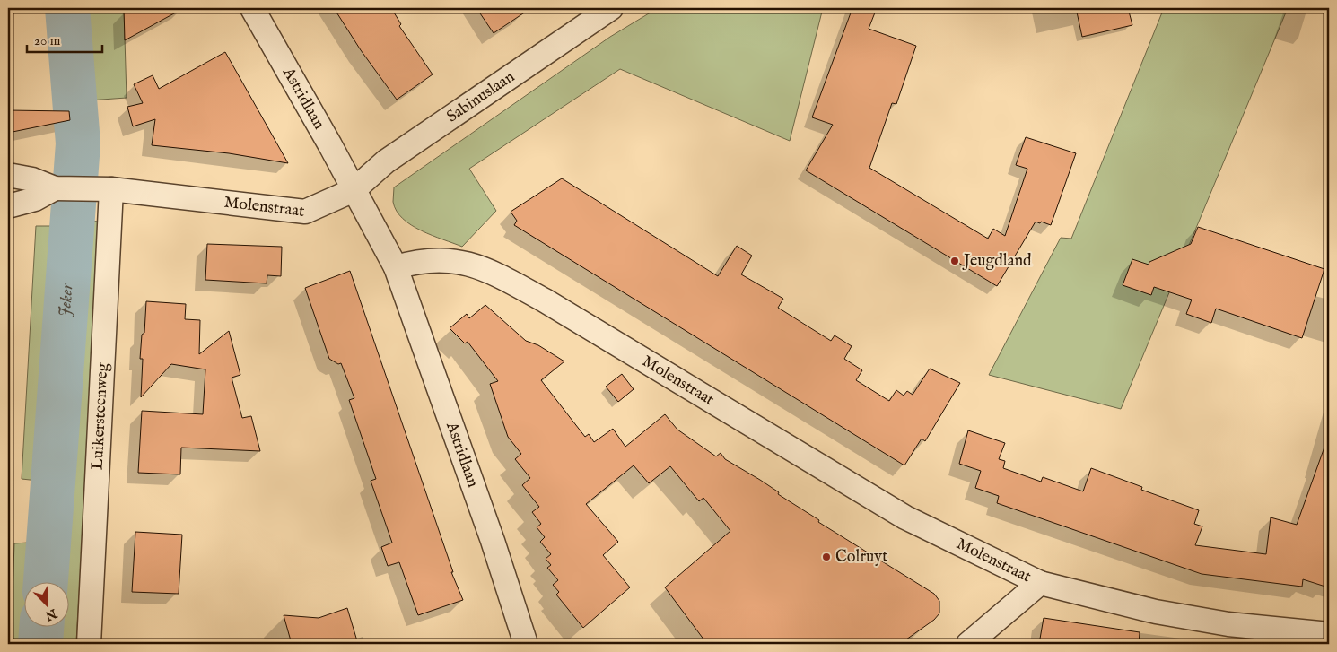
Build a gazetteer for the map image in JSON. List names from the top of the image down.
{
  "streets": {
    "street": [
      "Sabinuslaan",
      "Astridlaan",
      "Molenstraat",
      "Luikersteenweg"
    ]
  },
  "crossings": [
    ["Sabinuslaan", "Astridlaan"],
    ["Sabinuslaan", "Molenstraat"],
    ["Astridlaan", "Molenstraat"],
    ["Molenstraat", "Luikersteenweg"]
  ],
  "water": ["Jeker"],
  "places": ["Jeugdland", "Colruyt"],
  "scale_bar": "20 m",
  "north": "bottom right"
}
